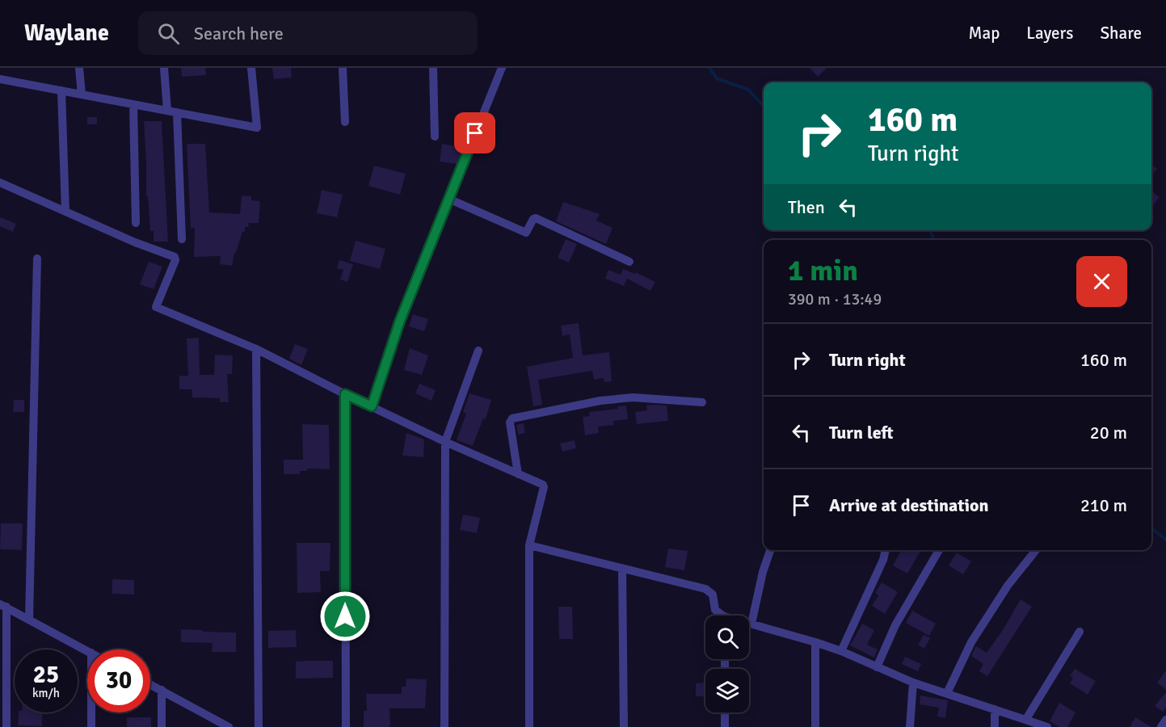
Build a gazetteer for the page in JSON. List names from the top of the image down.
{
  "page": {
    "header": "Waylane",
    "search": "Search here",
    "nav": ["Map", "Layers", "Share"],
    "turn": ["160 m", "Turn right"],
    "then": "Then",
    "heading": ["1 min", "390 m · 13:49"],
    "list": [
      {
        "name": "Turn right",
        "value": "160 m"
      },
      {
        "name": "Turn left",
        "value": "20 m"
      },
      {
        "name": "Arrive at destination",
        "value": "210 m"
      }
    ],
    "speed": "25 km/h",
    "limit": "30"
  }
}
